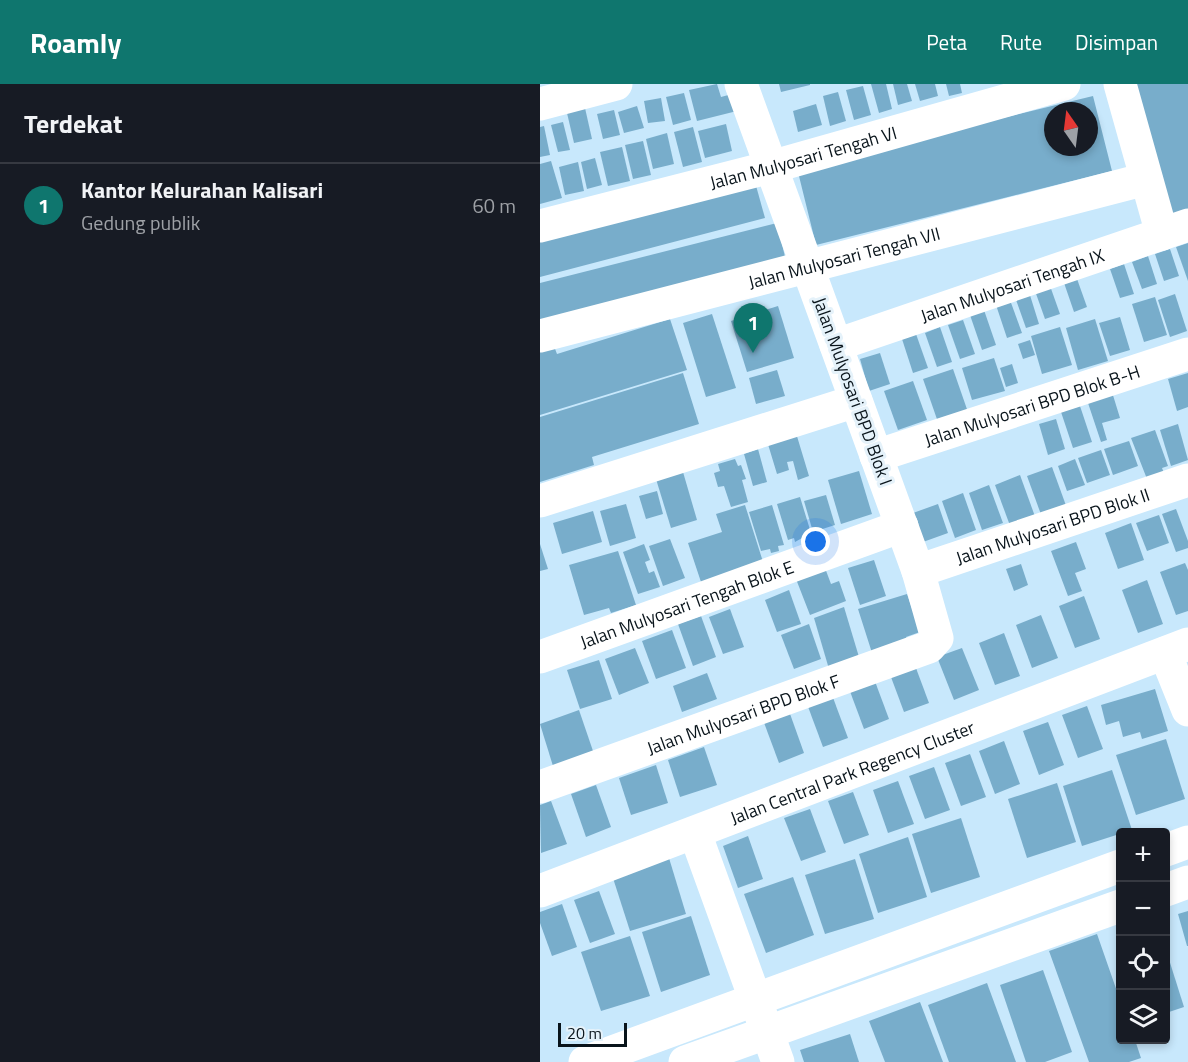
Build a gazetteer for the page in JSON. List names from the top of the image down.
{
  "streets": {
    "street": [
      "Jalan Mulyosari Tengah VI",
      "Jalan Mulyosari Tengah VII",
      "Jalan Mulyosari Tengah IX",
      "Jalan Mulyosari BPD Blok I",
      "Jalan Mulyosari BPD Blok B-H",
      "Jalan Mulyosari BPD Blok II",
      "Jalan Mulyosari Tengah Blok E",
      "Jalan Mulyosari BPD Blok F",
      "Jalan Central Park Regency Cluster"
    ]
  },
  "crossings": [
    ["Jalan Mulyosari Tengah VI", "Jalan Mulyosari BPD Blok I"],
    ["Jalan Mulyosari Tengah VII", "Jalan Mulyosari BPD Blok I"],
    ["Jalan Mulyosari Tengah IX", "Jalan Mulyosari BPD Blok I"],
    ["Jalan Mulyosari BPD Blok I", "Jalan Mulyosari BPD Blok B-H"],
    ["Jalan Mulyosari BPD Blok I", "Jalan Mulyosari BPD Blok II"],
    ["Jalan Mulyosari BPD Blok I", "Jalan Mulyosari Tengah Blok E"],
    ["Jalan Mulyosari BPD Blok I", "Jalan Mulyosari BPD Blok F"]
  ],
  "scale_bar": "20 m",
  "north": "top",
  "page": {
    "header": "Roamly",
    "nav": ["Peta", "Rute", "Disimpan"],
    "heading": "Terdekat",
    "list": [
      {
        "mark": "1",
        "name": "Kantor Kelurahan Kalisari",
        "note": "Gedung publik",
        "value": "60 m"
      }
    ],
    "pins": "1",
    "map_buttons": ["+", "−"],
    "scale": "20 m"
  }
}
